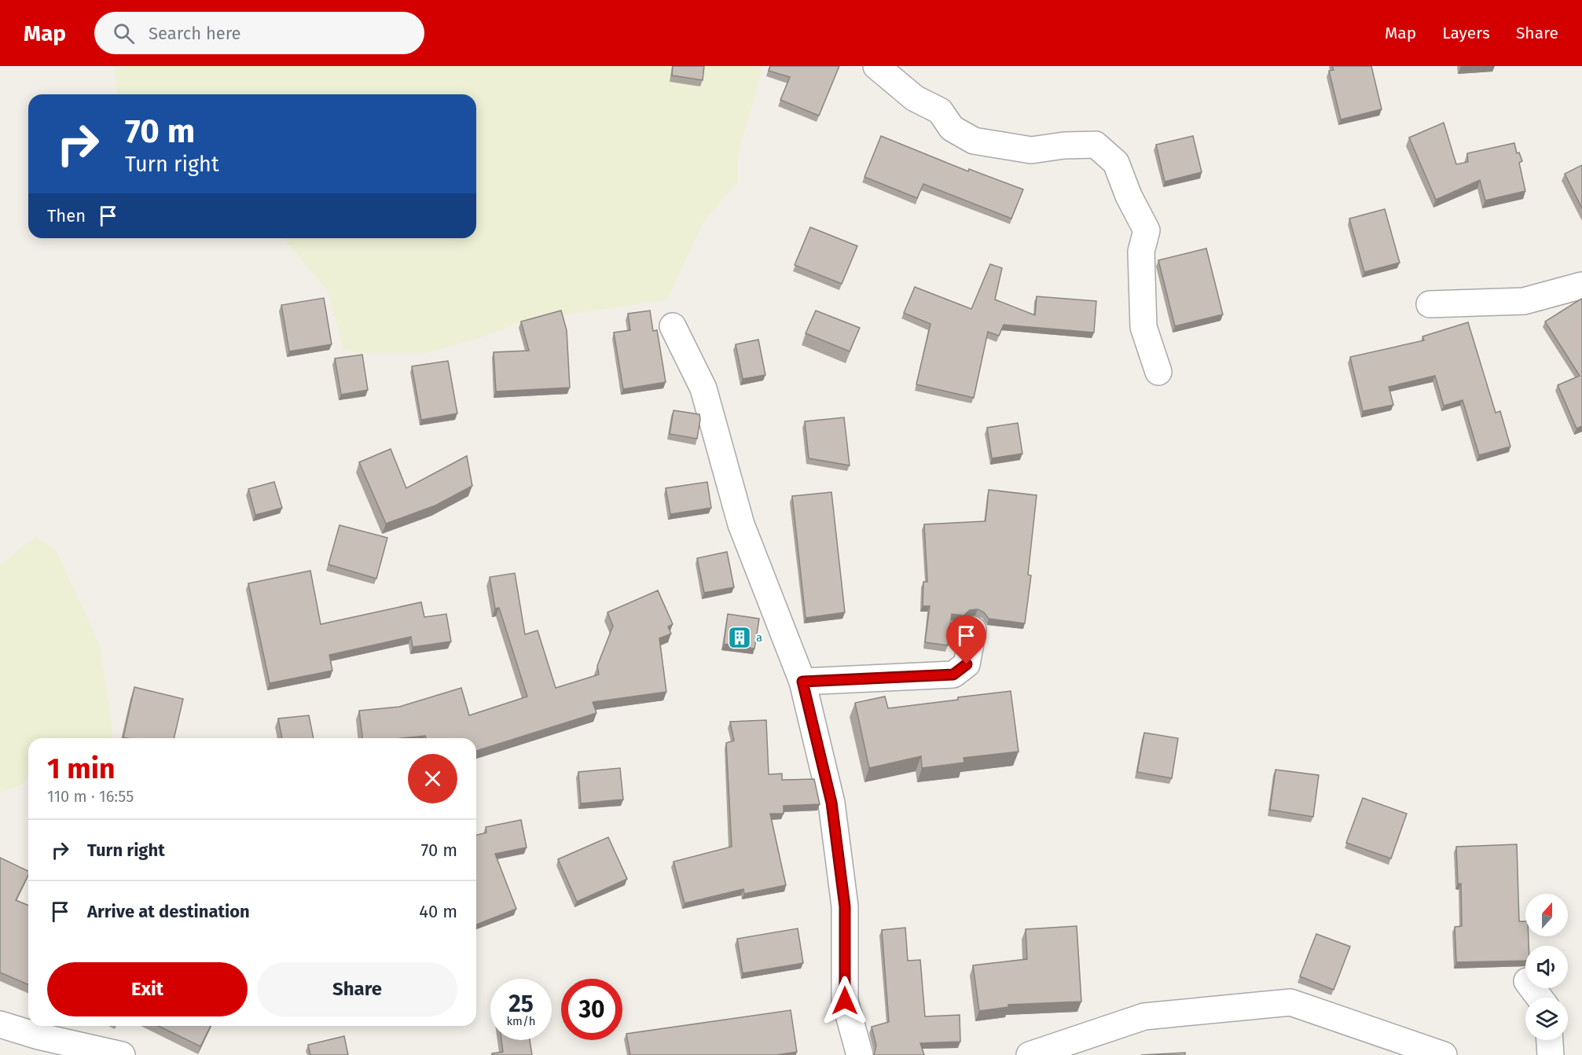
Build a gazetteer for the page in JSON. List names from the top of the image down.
{
  "places": {
    "building": ["a"]
  },
  "north": "top",
  "page": {
    "header": "Map",
    "search": "Search here",
    "nav": ["Map", "Layers", "Share"],
    "turn": ["70 m", "Turn right"],
    "then": "Then",
    "heading": ["1 min", "110 m · 16:55"],
    "list": [
      {
        "name": "Turn right",
        "value": "70 m"
      },
      {
        "name": "Arrive at destination",
        "value": "40 m"
      }
    ],
    "buttons": ["Exit", "Share"],
    "speed": "25 km/h",
    "limit": "30"
  }
}
